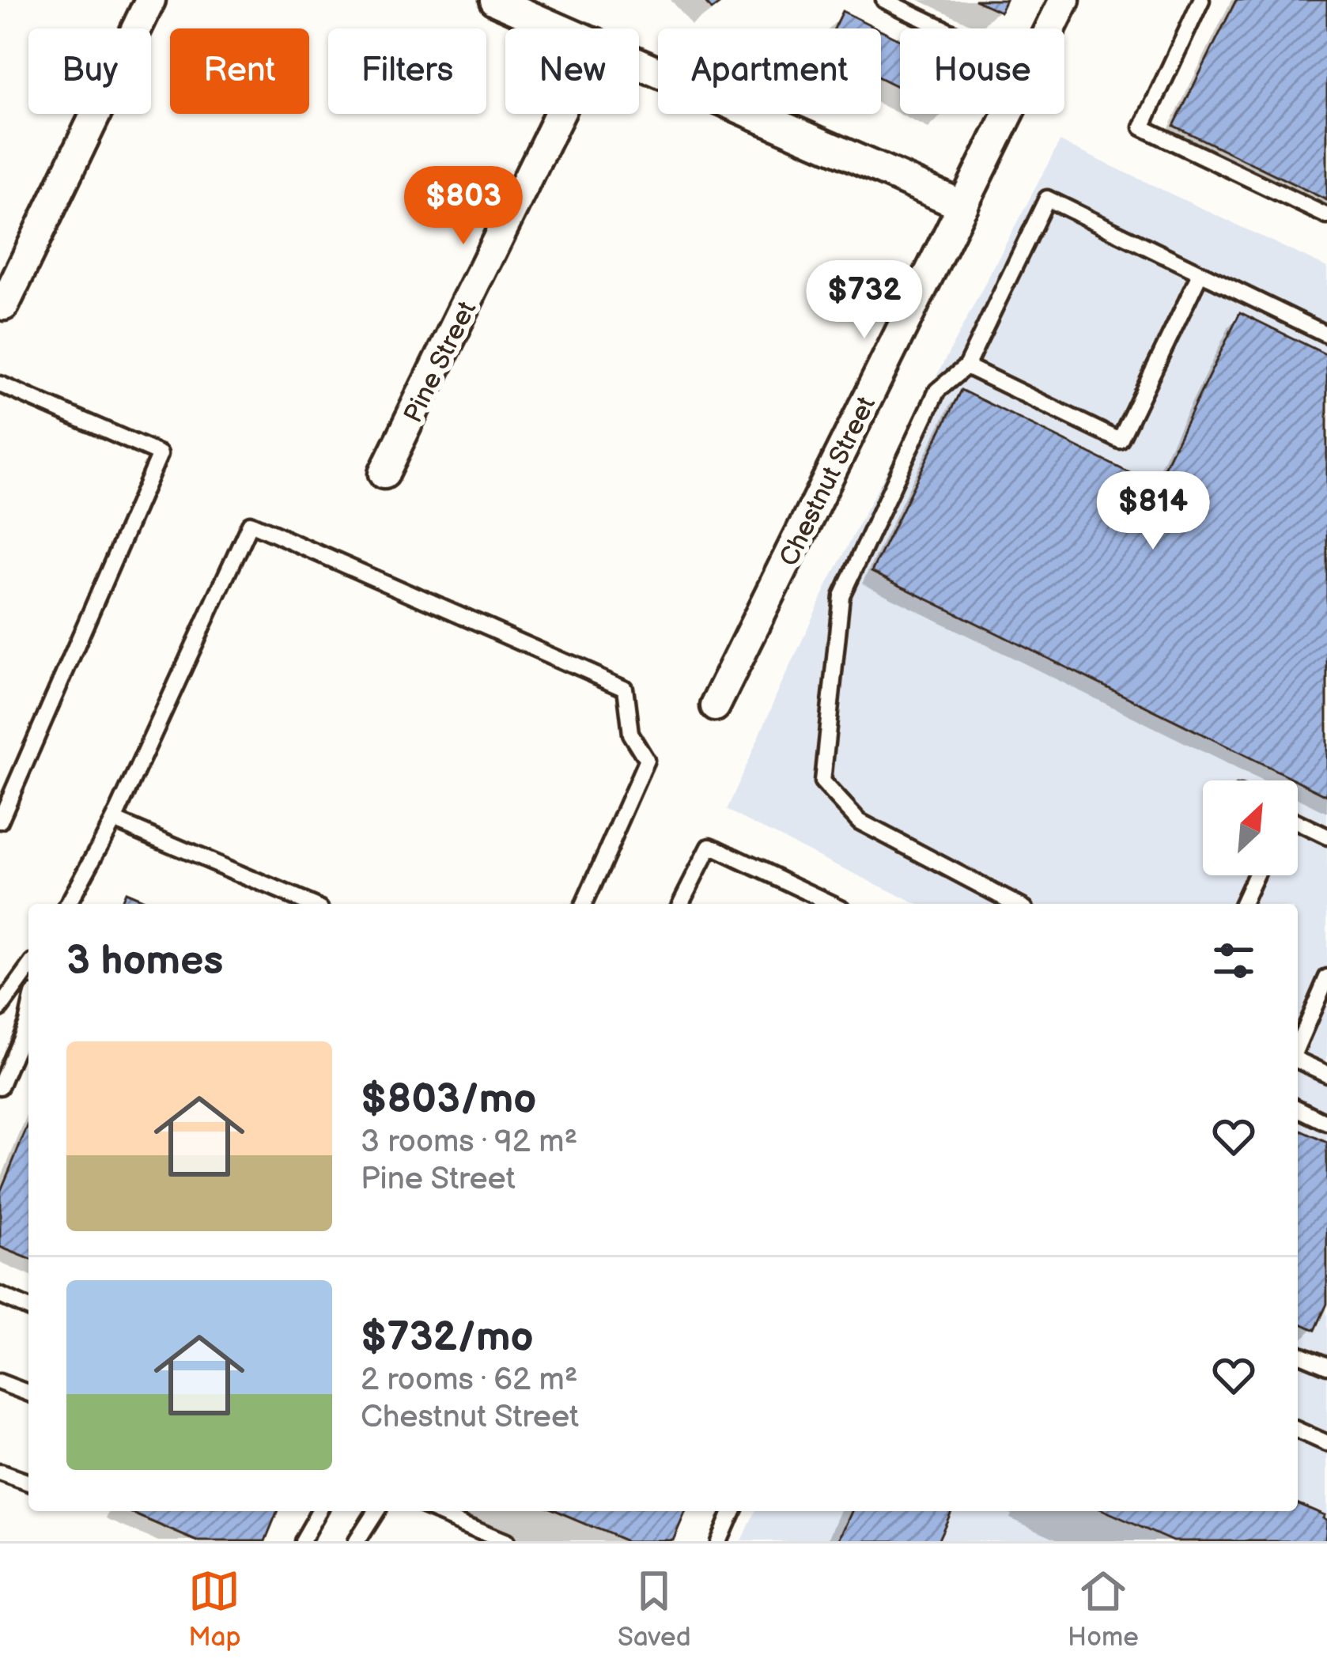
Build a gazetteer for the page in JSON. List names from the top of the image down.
{
  "streets": {
    "street": ["Pine Street", "Chestnut Street"]
  },
  "north": "top right",
  "page": {
    "chip": [
      "Buy",
      "Rent",
      "Filters",
      "New",
      "Apartment",
      "House"
    ],
    "price": ["$803", "$732", "$814"],
    "heading": "3 homes",
    "list": [
      {
        "name": "$803/mo",
        "note": "3 rooms · 92 m² · Pine Street"
      },
      {
        "name": "$732/mo",
        "note": "2 rooms · 62 m² · Chestnut Street"
      }
    ],
    "tabs": ["Map", "Saved", "Home"]
  }
}
